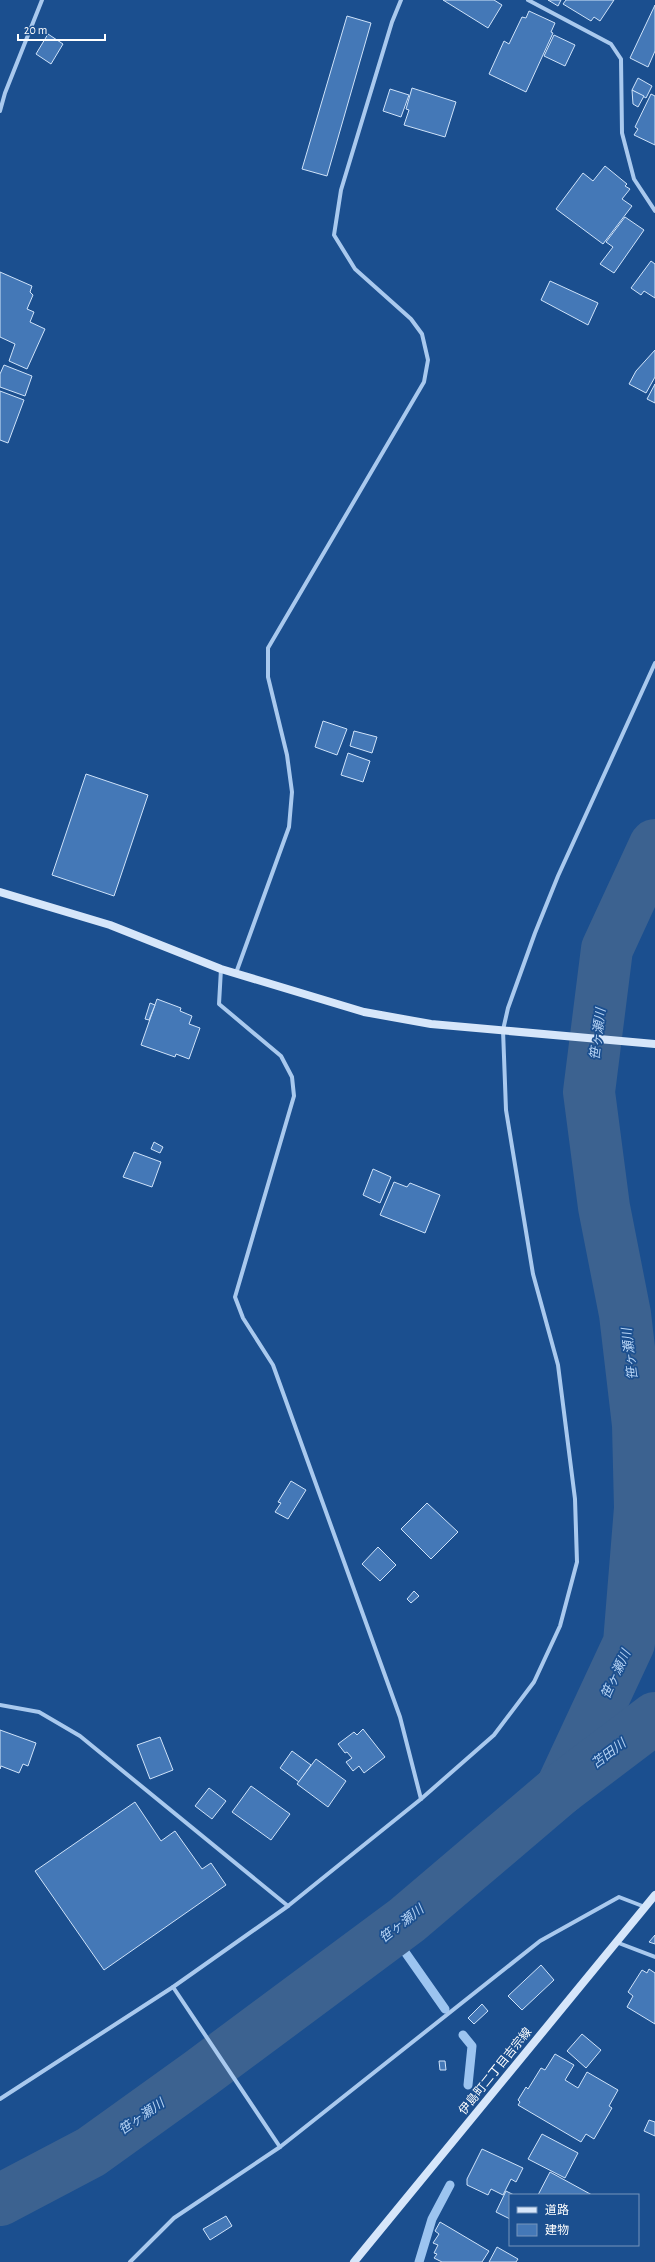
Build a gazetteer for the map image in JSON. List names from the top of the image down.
{
  "streets": {
    "street": ["伊島町二丁目吉宗線"]
  },
  "water": ["笹ヶ瀬川", "苫田川"],
  "legend": ["道路", "建物"],
  "scale_bar": "20 m"
}
